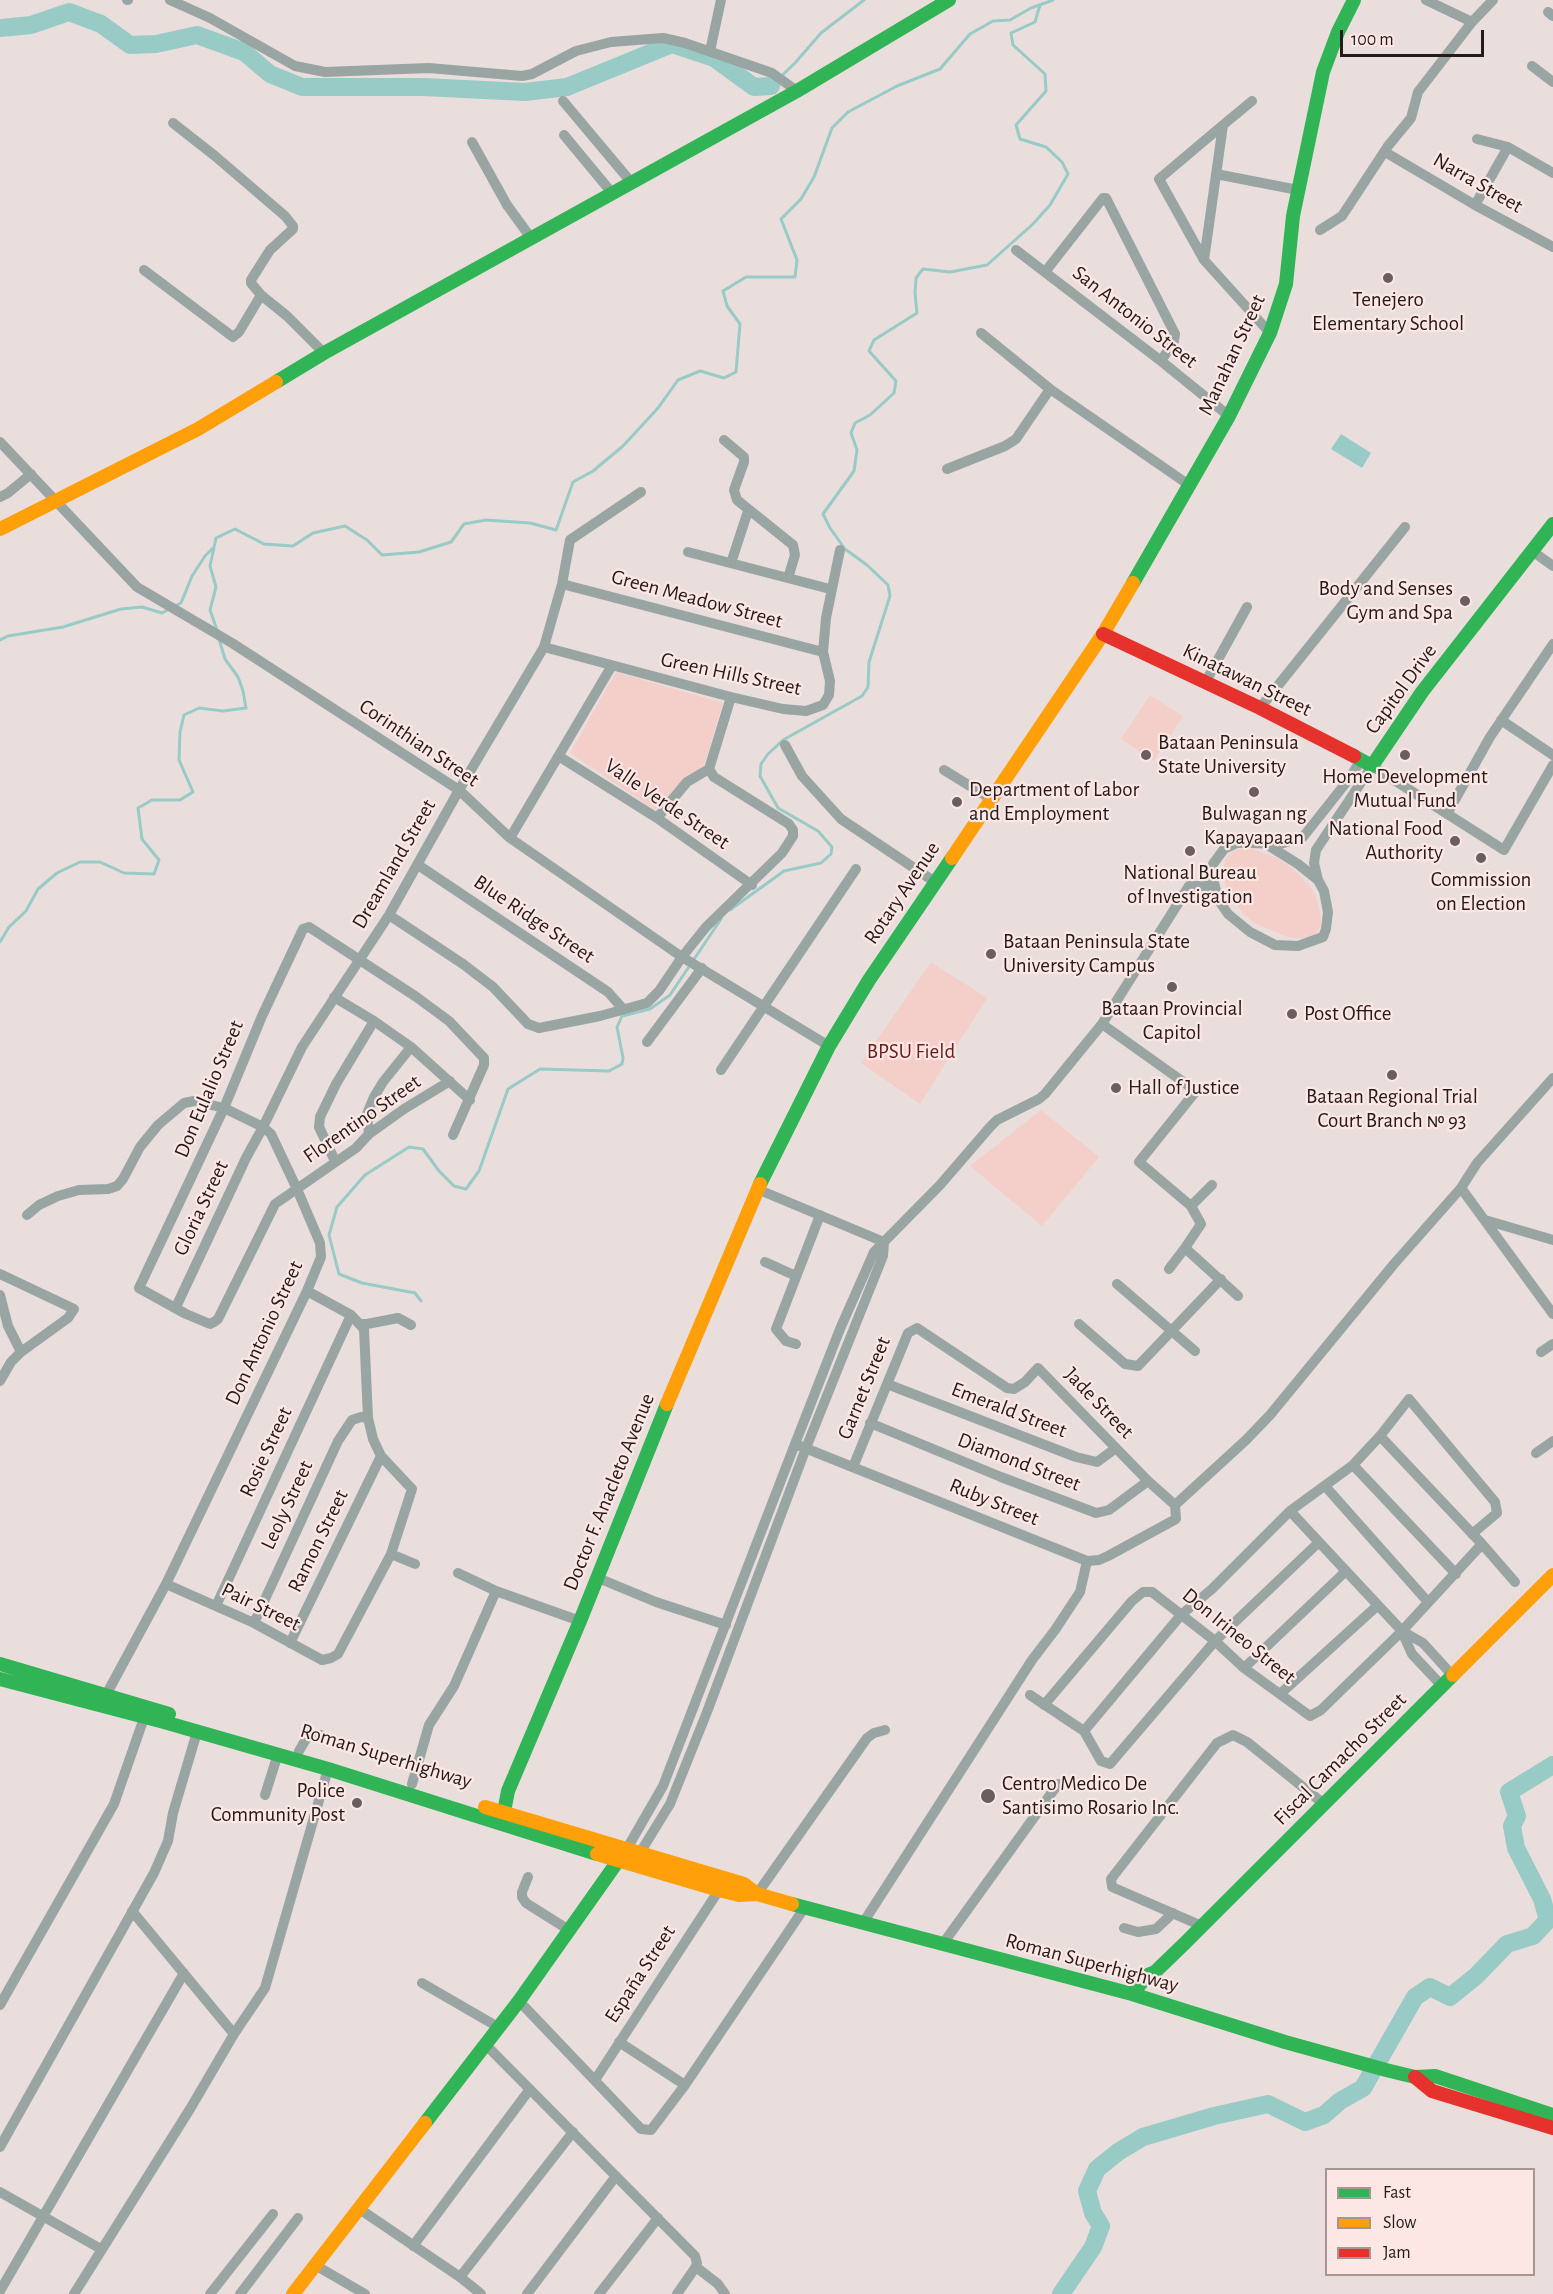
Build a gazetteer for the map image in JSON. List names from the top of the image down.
{
  "streets": {
    "main road": [
      "Manahan Street",
      "Kinatawan Street",
      "Capitol Drive",
      "Rotary Avenue",
      "Doctor F. Anacleto Avenue",
      "Roman Superhighway",
      "Fiscal Camacho Street"
    ],
    "street": [
      "Narra Street",
      "San Antonio Street",
      "Green Meadow Street",
      "Green Hills Street",
      "Corinthian Street",
      "Valle Verde Street",
      "Dreamland Street",
      "Blue Ridge Street",
      "Don Eulalio Street",
      "Florentino Street",
      "Gloria Street",
      "Don Antonio Street",
      "Garnet Street",
      "Jade Street",
      "Emerald Street",
      "Rosie Street",
      "Diamond Street",
      "Ruby Street",
      "Leoly Street",
      "Ramon Street",
      "Pair Street",
      "Don Irineo Street",
      "España Street"
    ]
  },
  "crossings": [
    ["San Antonio Street", "Manahan Street"],
    ["Manahan Street", "Kinatawan Street"],
    ["Manahan Street", "Rotary Avenue"],
    ["Green Meadow Street", "Green Hills Street"],
    ["Green Meadow Street", "Dreamland Street"],
    ["Green Hills Street", "Dreamland Street"],
    ["Kinatawan Street", "Capitol Drive"],
    ["Kinatawan Street", "Rotary Avenue"],
    ["Corinthian Street", "Dreamland Street"],
    ["Corinthian Street", "Rotary Avenue"],
    ["Dreamland Street", "Blue Ridge Street"],
    ["Dreamland Street", "Don Eulalio Street"],
    ["Rotary Avenue", "Doctor F. Anacleto Avenue"],
    ["Don Eulalio Street", "Florentino Street"],
    ["Don Eulalio Street", "Gloria Street"],
    ["Don Eulalio Street", "Don Antonio Street"],
    ["Florentino Street", "Don Antonio Street"],
    ["Gloria Street", "Don Antonio Street"],
    ["Don Antonio Street", "Pair Street"],
    ["Don Antonio Street", "Roman Superhighway"],
    ["Garnet Street", "Jade Street"],
    ["Garnet Street", "Emerald Street"],
    ["Garnet Street", "Diamond Street"],
    ["Garnet Street", "Ruby Street"],
    ["Jade Street", "Emerald Street"],
    ["Jade Street", "Diamond Street"],
    ["Rosie Street", "Pair Street"],
    ["Doctor F. Anacleto Avenue", "Roman Superhighway"],
    ["Leoly Street", "Pair Street"],
    ["Ramon Street", "Pair Street"],
    ["Roman Superhighway", "Fiscal Camacho Street"],
    ["Roman Superhighway", "España Street"]
  ],
  "parks": ["BPSU Field"],
  "places": [
    "Tenejero Elementary School",
    "Body and Senses Gym and Spa",
    "Bataan Peninsula State University",
    "Home Development Mutual Fund",
    "Bulwagan ng Kapayapaan",
    "Department of Labor and Employment",
    "National Food Authority",
    "National Bureau of Investigation",
    "Commission on Election",
    "Bataan Peninsula State University Campus",
    "Bataan Provincial Capitol",
    "Post Office",
    "Bataan Regional Trial Court Branch № 93",
    "Hall of Justice",
    "Centro Medico De Santisimo Rosario Inc.",
    "Police Community Post"
  ],
  "legend": ["Fast", "Slow", "Jam"],
  "scale_bar": "100 m"
}
